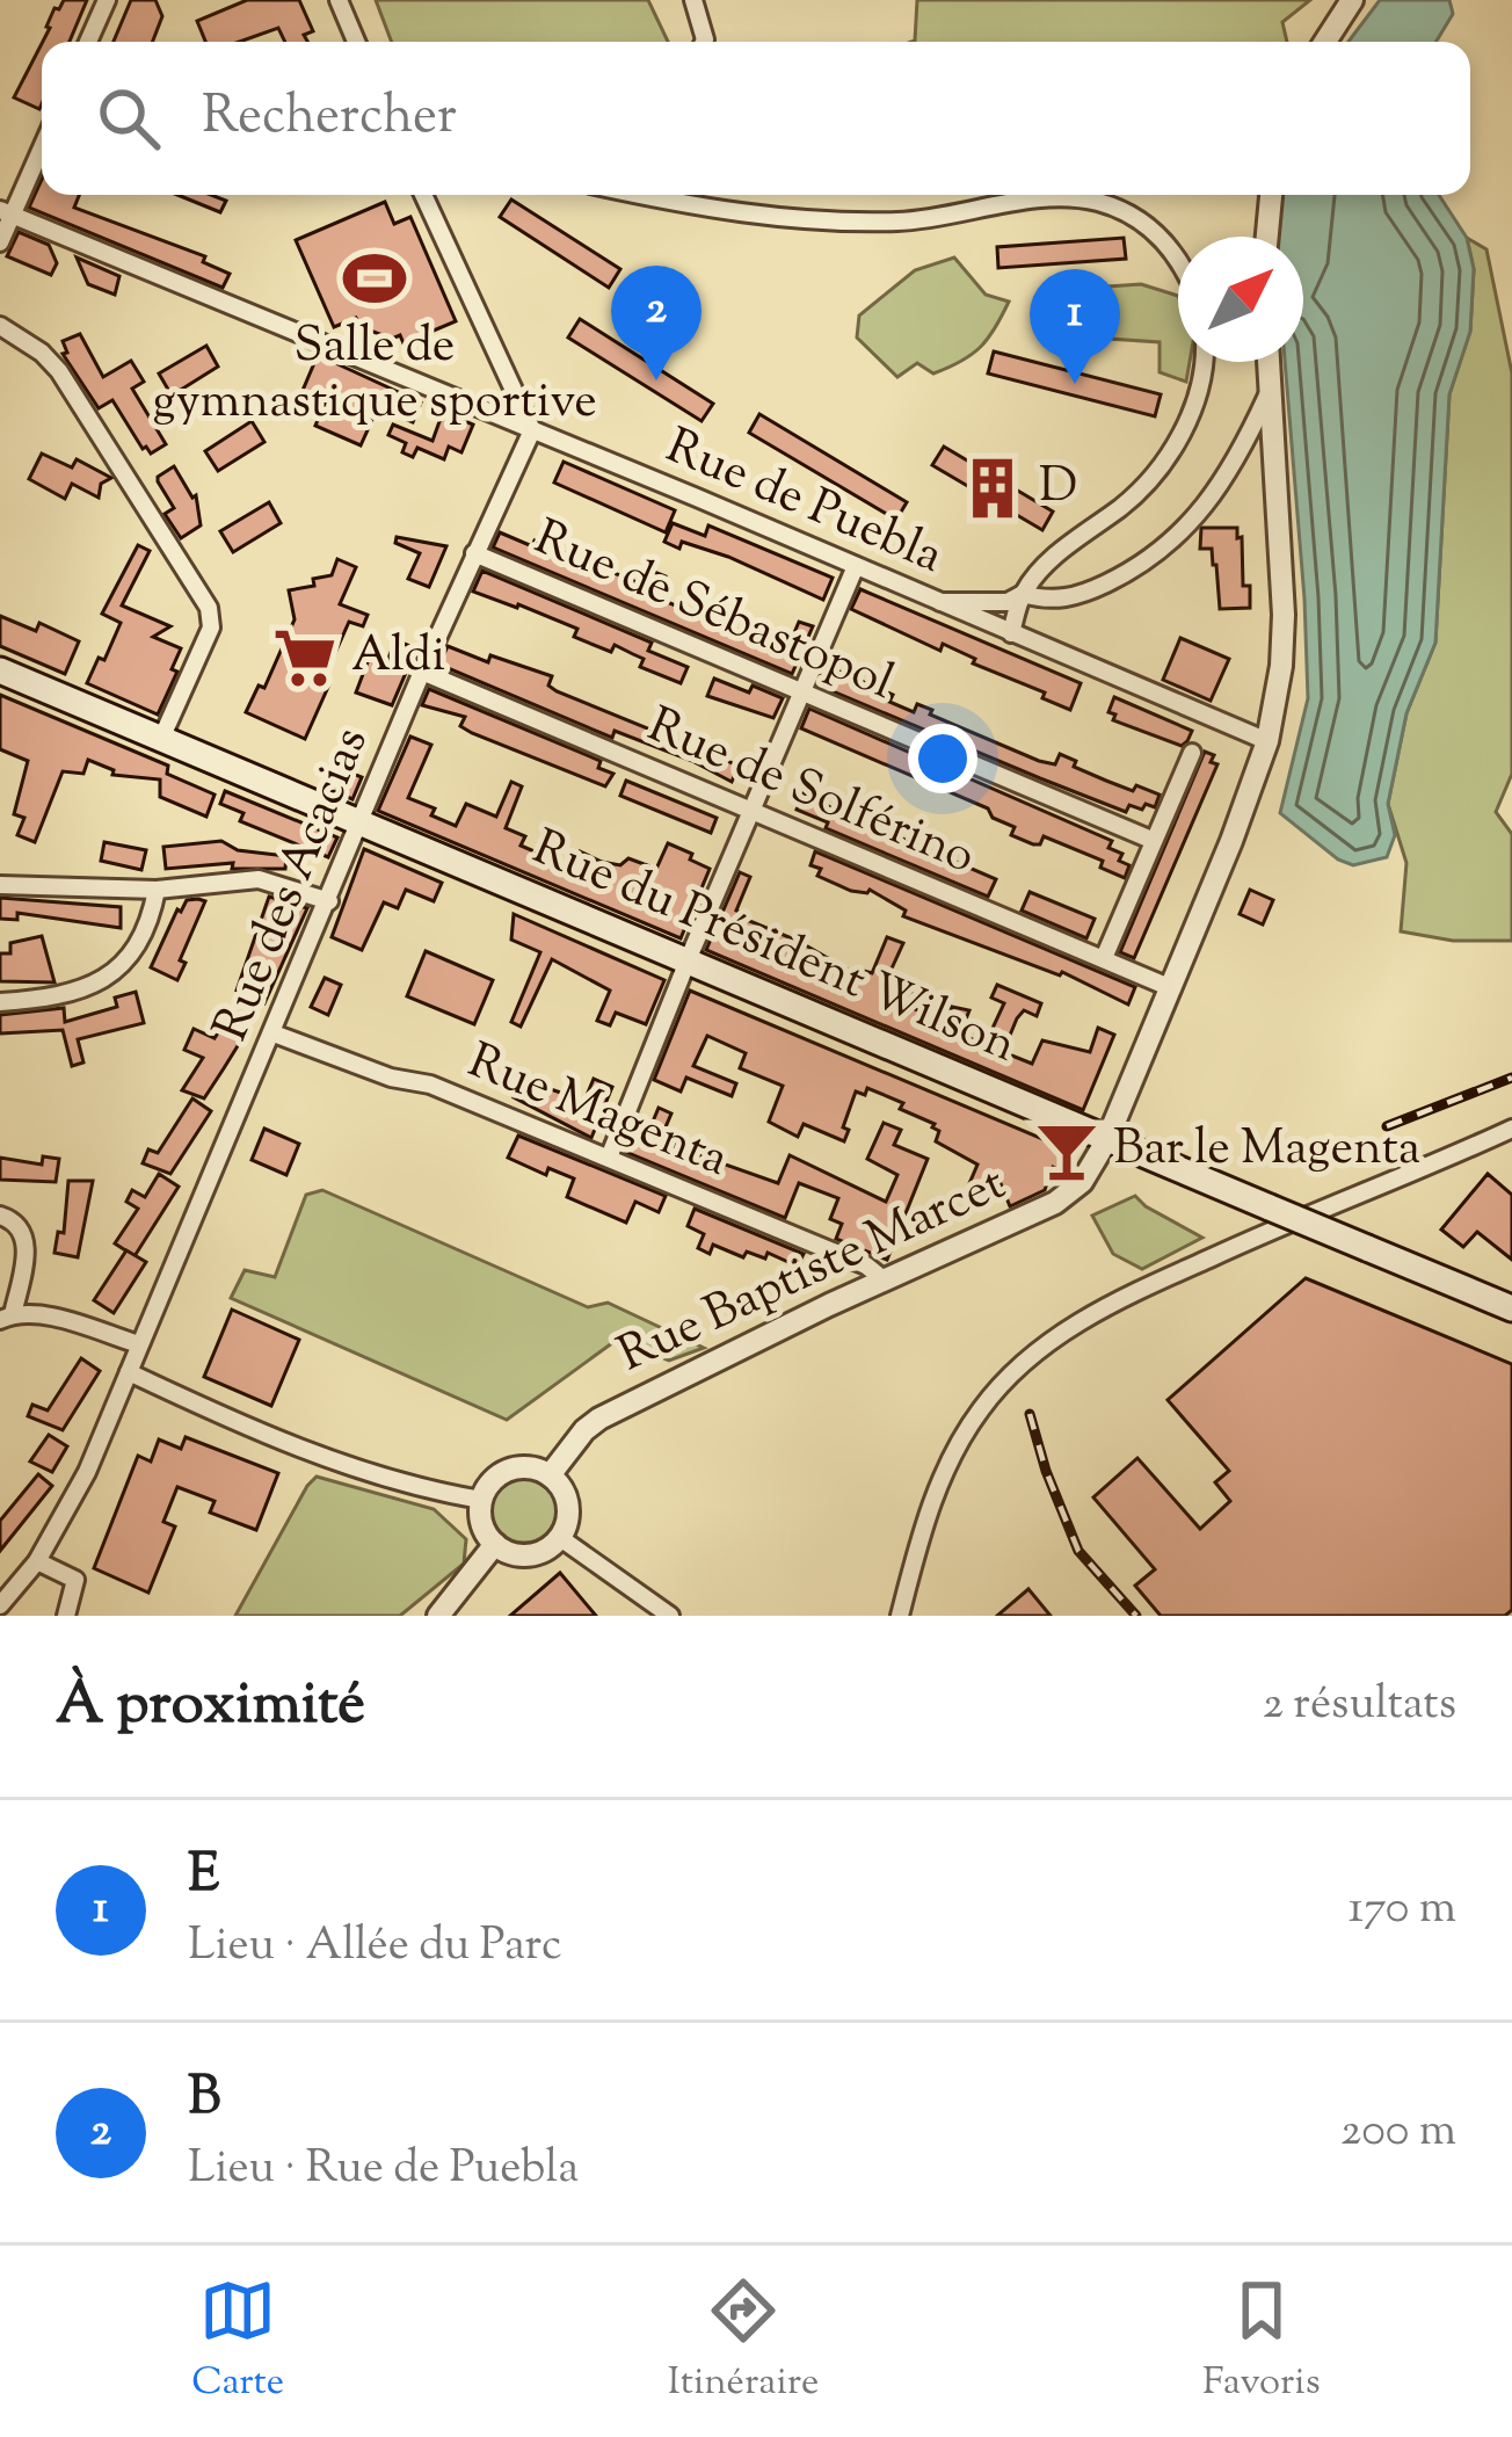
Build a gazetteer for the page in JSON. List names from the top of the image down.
{
  "streets": {
    "main road": ["Rue du Président Wilson"],
    "street": [
      "Rue de Puebla",
      "Rue de Sébastopol",
      "Rue de Solférino",
      "Rue des Acacias",
      "Rue Magenta",
      "Rue Baptiste Marcet"
    ]
  },
  "crossings": [
    ["Rue de Puebla", "Rue des Acacias"],
    ["Rue de Puebla", "Rue Baptiste Marcet"],
    ["Rue de Sébastopol", "Rue des Acacias"],
    ["Rue de Solférino", "Rue des Acacias"],
    ["Rue de Solférino", "Rue Baptiste Marcet"],
    ["Rue des Acacias", "Rue du Président Wilson"],
    ["Rue des Acacias", "Rue Magenta"],
    ["Rue du Président Wilson", "Rue Baptiste Marcet"],
    ["Rue Magenta", "Rue Baptiste Marcet"]
  ],
  "places": {
    "sports": ["Salle de gymnastique sportive"],
    "building": ["D"],
    "supermarket": ["Aldi"],
    "bar": ["Bar le Magenta"]
  },
  "north": "top right",
  "page": {
    "search": "Rechercher",
    "pins": ["2", "1"],
    "heading": ["À proximité", "2 résultats"],
    "list": [
      {
        "mark": "1",
        "name": "E",
        "note": "Lieu · Allée du Parc",
        "value": "170 m"
      },
      {
        "mark": "2",
        "name": "B",
        "note": "Lieu · Rue de Puebla",
        "value": "200 m"
      }
    ],
    "nav": ["Carte", "Itinéraire", "Favoris"]
  }
}
